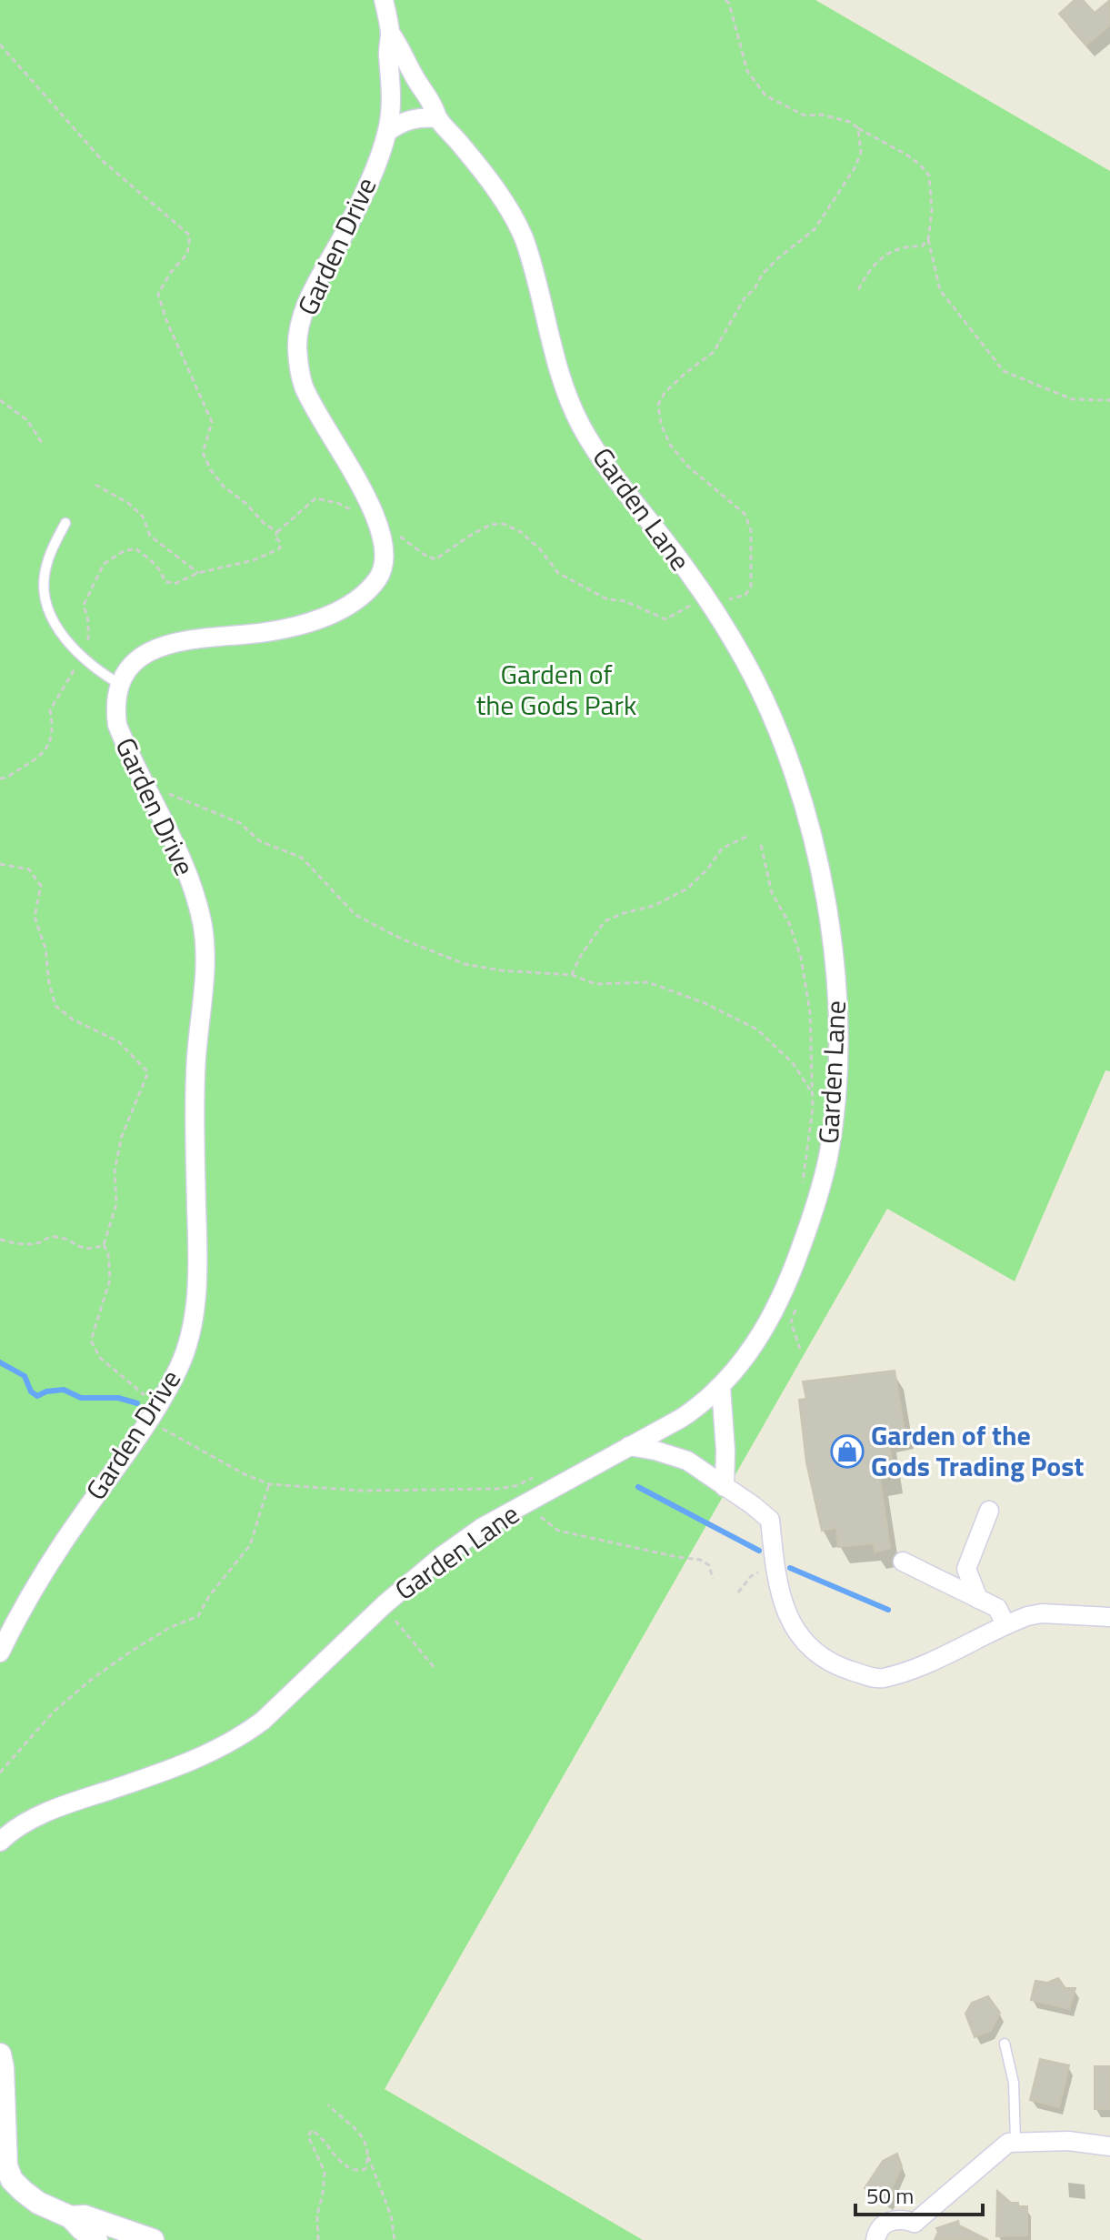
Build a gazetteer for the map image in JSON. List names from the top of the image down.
{
  "streets": {
    "street": ["Garden Drive", "Garden Lane"]
  },
  "crossings": [
    ["Garden Drive", "Garden Lane"]
  ],
  "parks": ["Garden of the Gods Park"],
  "places": {
    "shop": ["Garden of the Gods Trading Post"]
  },
  "scale_bar": "50 m"
}
